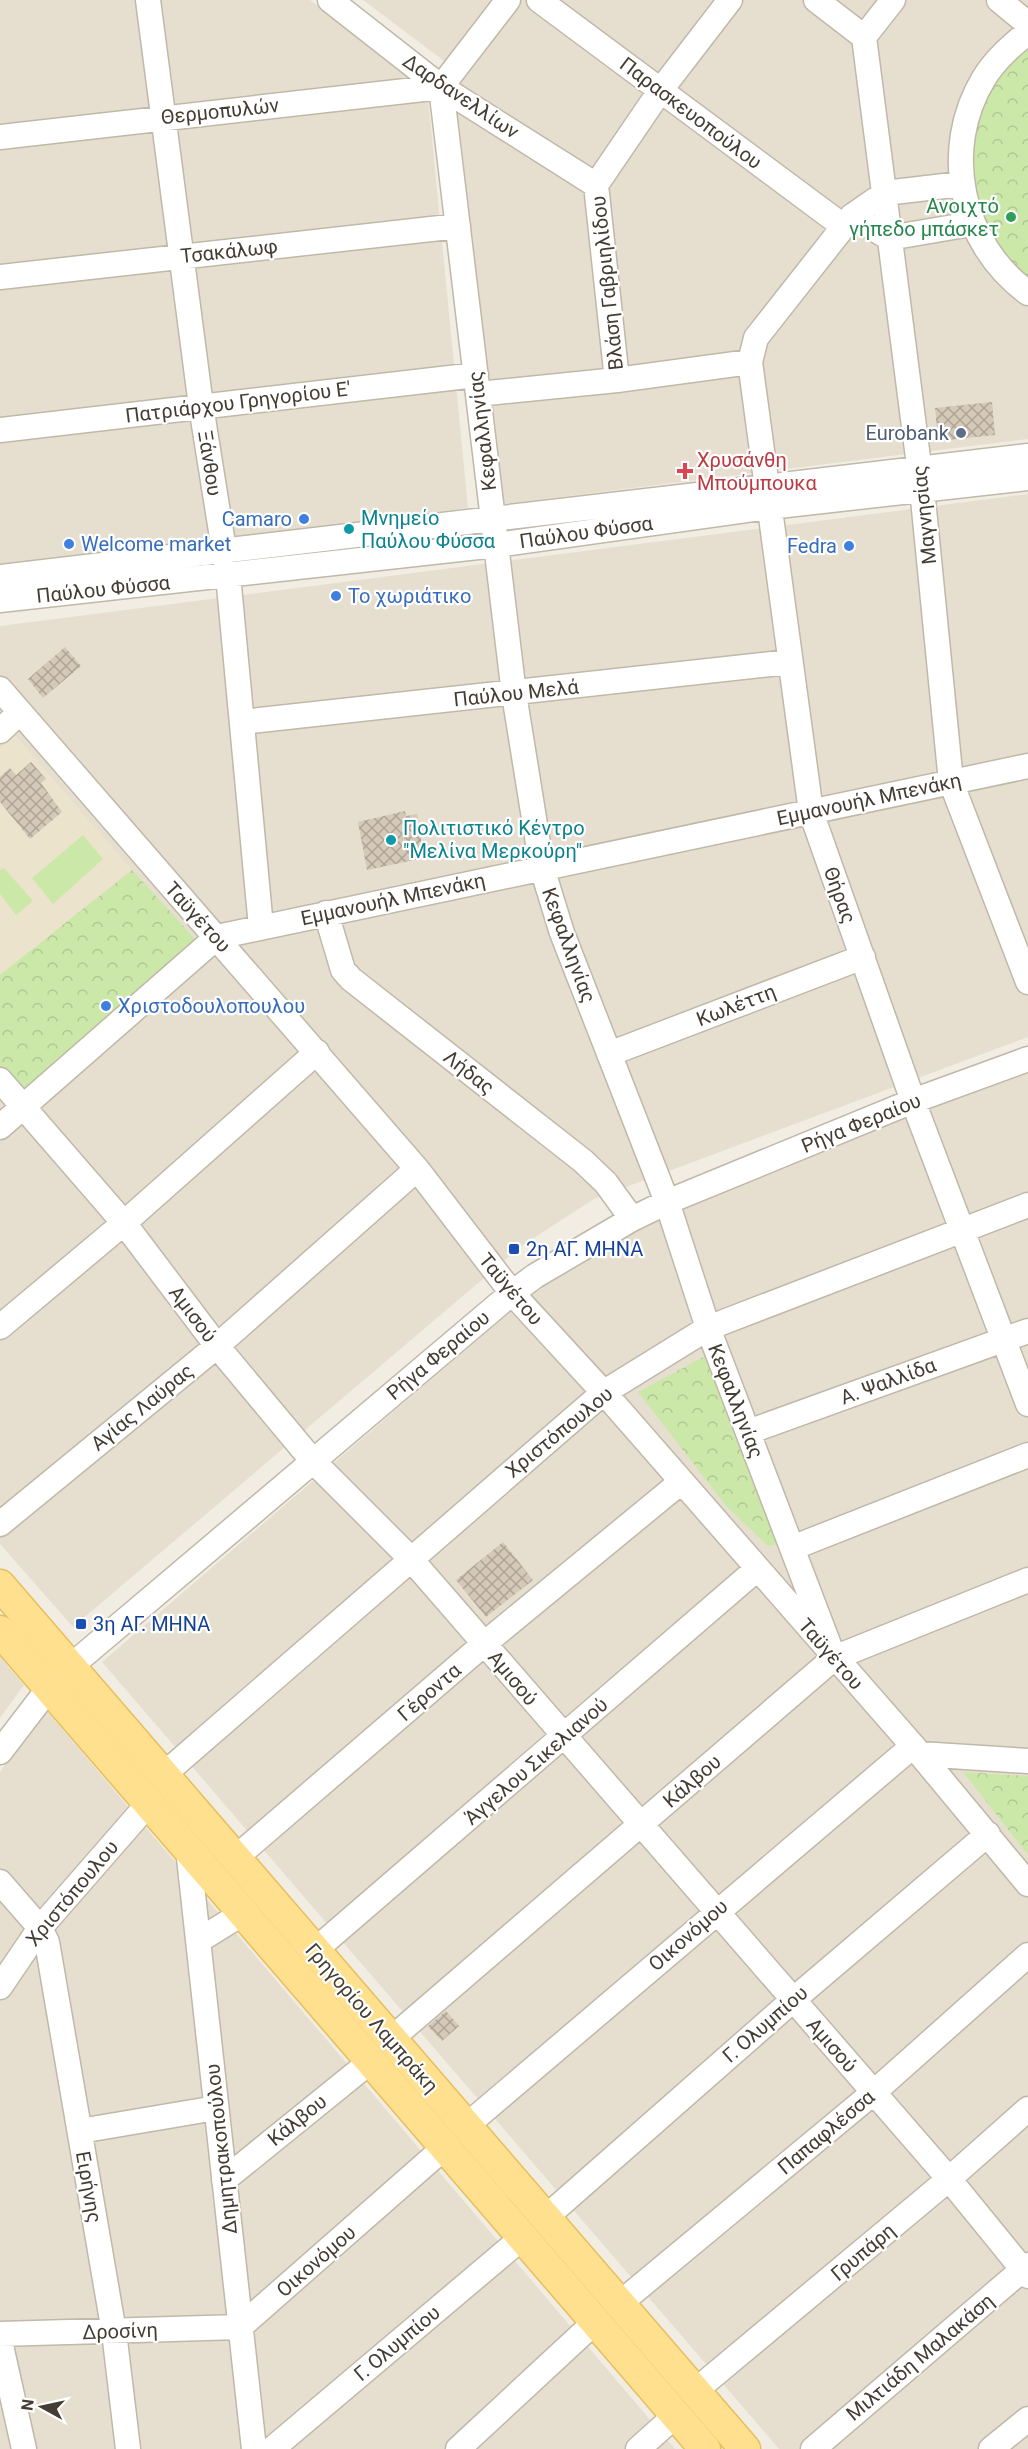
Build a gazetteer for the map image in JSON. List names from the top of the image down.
{
  "streets": {
    "main road": ["Γρηγορίου Λαμπράκη"],
    "street": [
      "Δαρδανελλίων",
      "Θερμοπυλών",
      "Παρασκευοπούλου",
      "Τσακάλωφ",
      "Βλάση Γαβριηλίδου",
      "Πατριάρχου Γρηγορίου Ε'",
      "Κεφαλληνίας",
      "Ξάνθου",
      "Μαγνησίας",
      "Παύλου Φύσσα",
      "Παύλου Μελά",
      "Εμμανουήλ Μπενάκη",
      "Θήρας",
      "Ταϋγέτου",
      "Κωλέττη",
      "Λήδας",
      "Ρήγα Φεραίου",
      "Αμισού",
      "Α. Ψαλλίδα",
      "Αγίας Λαύρας",
      "Χριστόπουλου",
      "Γέροντα",
      "Άγγελου Σικελιανού",
      "Κάλβου",
      "Οικονόμου",
      "Γ. Ολυμπίου",
      "Παπαφλέσσα",
      "Δημητρακοπούλου",
      "Ειρήνης",
      "Γρυπάρη",
      "Δροσίνη",
      "Μιλτιάδη Μαλακάση"
    ]
  },
  "crossings": [
    ["Δαρδανελλίων", "Θερμοπυλών"],
    ["Δαρδανελλίων", "Βλάση Γαβριηλίδου"],
    ["Δαρδανελλίων", "Κεφαλληνίας"],
    ["Θερμοπυλών", "Κεφαλληνίας"],
    ["Θερμοπυλών", "Ξάνθου"],
    ["Παρασκευοπούλου", "Μαγνησίας"],
    ["Τσακάλωφ", "Κεφαλληνίας"],
    ["Τσακάλωφ", "Ξάνθου"],
    ["Βλάση Γαβριηλίδου", "Πατριάρχου Γρηγορίου Ε'"],
    ["Πατριάρχου Γρηγορίου Ε'", "Κεφαλληνίας"],
    ["Πατριάρχου Γρηγορίου Ε'", "Ξάνθου"],
    ["Πατριάρχου Γρηγορίου Ε'", "Θήρας"],
    ["Κεφαλληνίας", "Παύλου Φύσσα"],
    ["Κεφαλληνίας", "Παύλου Μελά"],
    ["Κεφαλληνίας", "Εμμανουήλ Μπενάκη"],
    ["Κεφαλληνίας", "Ταϋγέτου"],
    ["Κεφαλληνίας", "Κωλέττη"],
    ["Κεφαλληνίας", "Ρήγα Φεραίου"],
    ["Κεφαλληνίας", "Α. Ψαλλίδα"],
    ["Κεφαλληνίας", "Χριστόπουλου"],
    ["Κεφαλληνίας", "Κάλβου"],
    ["Ξάνθου", "Παύλου Φύσσα"],
    ["Ξάνθου", "Παύλου Μελά"],
    ["Ξάνθου", "Εμμανουήλ Μπενάκη"],
    ["Μαγνησίας", "Παύλου Φύσσα"],
    ["Μαγνησίας", "Εμμανουήλ Μπενάκη"],
    ["Παύλου Φύσσα", "Θήρας"],
    ["Παύλου Μελά", "Θήρας"],
    ["Εμμανουήλ Μπενάκη", "Θήρας"],
    ["Εμμανουήλ Μπενάκη", "Ταϋγέτου"],
    ["Εμμανουήλ Μπενάκη", "Λήδας"],
    ["Εμμανουήλ Μπενάκη", "Αμισού"],
    ["Θήρας", "Κωλέττη"],
    ["Θήρας", "Ρήγα Φεραίου"],
    ["Θήρας", "Α. Ψαλλίδα"],
    ["Θήρας", "Χριστόπουλου"],
    ["Ταϋγέτου", "Ρήγα Φεραίου"],
    ["Ταϋγέτου", "Αγίας Λαύρας"],
    ["Ταϋγέτου", "Χριστόπουλου"],
    ["Ταϋγέτου", "Γέροντα"],
    ["Ταϋγέτου", "Άγγελου Σικελιανού"],
    ["Ταϋγέτου", "Κάλβου"],
    ["Ταϋγέτου", "Οικονόμου"],
    ["Ταϋγέτου", "Γ. Ολυμπίου"],
    ["Λήδας", "Ρήγα Φεραίου"],
    ["Ρήγα Φεραίου", "Αμισού"],
    ["Ρήγα Φεραίου", "Γρηγορίου Λαμπράκη"],
    ["Αμισού", "Αγίας Λαύρας"],
    ["Αμισού", "Χριστόπουλου"],
    ["Αμισού", "Γέροντα"],
    ["Αμισού", "Άγγελου Σικελιανού"],
    ["Αμισού", "Κάλβου"],
    ["Αμισού", "Οικονόμου"],
    ["Αμισού", "Γ. Ολυμπίου"],
    ["Αμισού", "Παπαφλέσσα"],
    ["Αμισού", "Γρυπάρη"],
    ["Αμισού", "Μιλτιάδη Μαλακάση"],
    ["Χριστόπουλου", "Γρηγορίου Λαμπράκη"],
    ["Χριστόπουλου", "Ειρήνης"],
    ["Γέροντα", "Γρηγορίου Λαμπράκη"],
    ["Άγγελου Σικελιανού", "Γρηγορίου Λαμπράκη"],
    ["Κάλβου", "Γρηγορίου Λαμπράκη"],
    ["Κάλβου", "Δημητρακοπούλου"],
    ["Οικονόμου", "Γρηγορίου Λαμπράκη"],
    ["Οικονόμου", "Δημητρακοπούλου"],
    ["Οικονόμου", "Δροσίνη"],
    ["Γρηγορίου Λαμπράκη", "Γ. Ολυμπίου"],
    ["Γρηγορίου Λαμπράκη", "Παπαφλέσσα"],
    ["Γρηγορίου Λαμπράκη", "Δημητρακοπούλου"],
    ["Γρηγορίου Λαμπράκη", "Γρυπάρη"],
    ["Δημητρακοπούλου", "Δροσίνη"],
    ["Ειρήνης", "Δροσίνη"]
  ],
  "places": {
    "other": [
      "Ανοιχτό γήπεδο μπάσκετ",
      "Eurobank",
      "Camaro",
      "Μνημείο Παύλου Φύσσα",
      "Welcome market",
      "Fedra",
      "Το χωριάτικο",
      "Πολιτιστικό Κέντρο \"Μελίνα Μερκούρη\"",
      "Χριστοδουλοπουλου"
    ],
    "health": ["Χρυσάνθη Μπούμπουκα"],
    "transit": ["2η ΑΓ. ΜΗΝΑ", "3η ΑΓ. ΜΗΝΑ"]
  },
  "north": "left"
}
